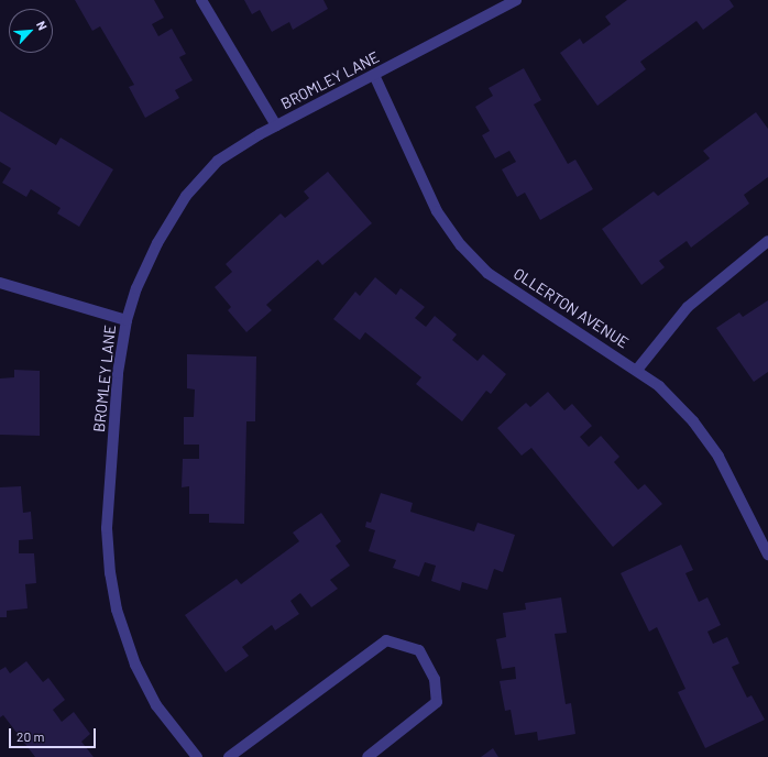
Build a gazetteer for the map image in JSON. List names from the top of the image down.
{
  "streets": {
    "street": ["BROMLEY LANE", "OLLERTON AVENUE"]
  },
  "crossings": [
    ["BROMLEY LANE", "OLLERTON AVENUE"]
  ],
  "scale_bar": "20 m",
  "north": "top right"
}
